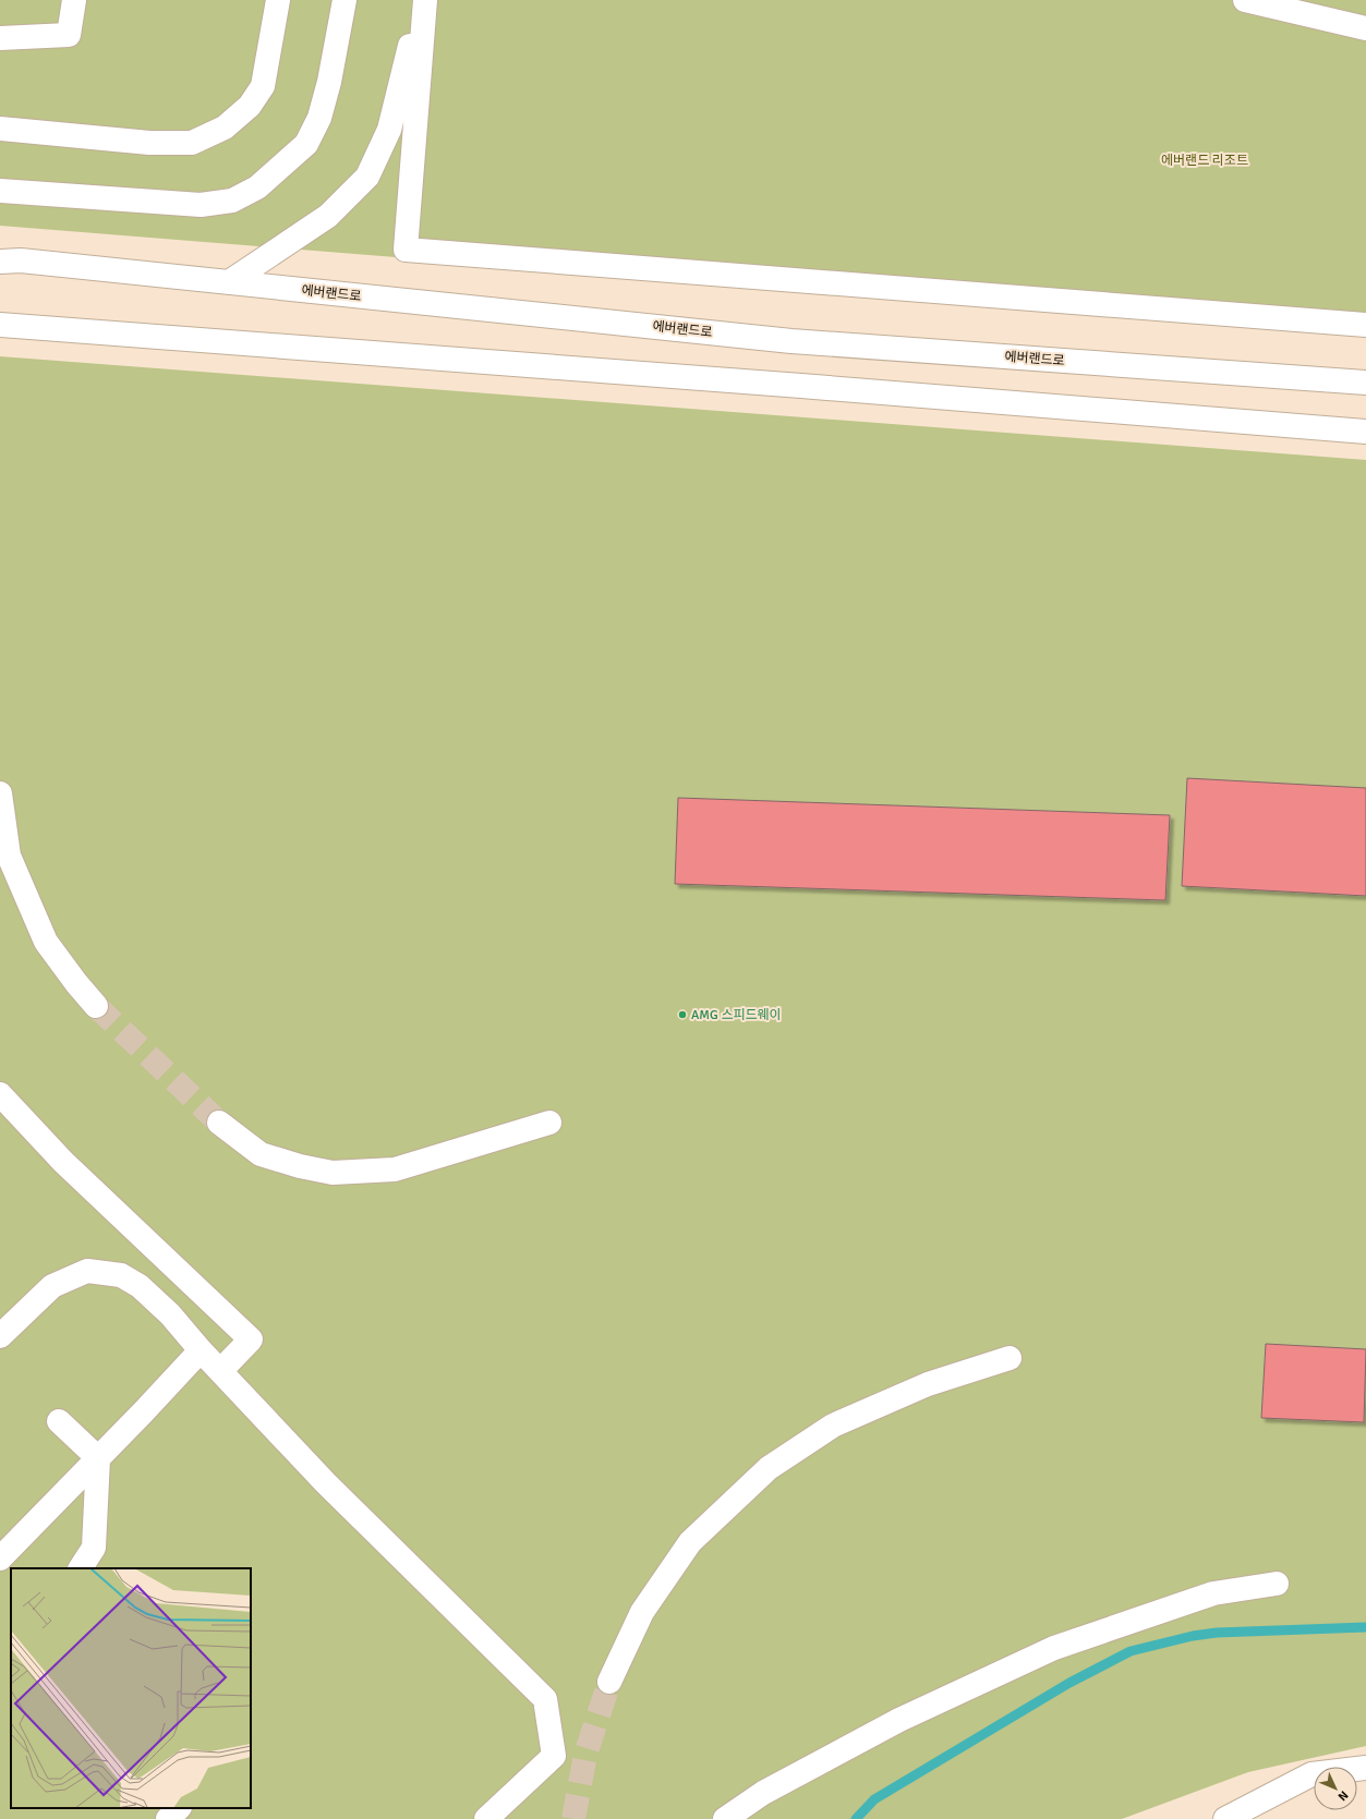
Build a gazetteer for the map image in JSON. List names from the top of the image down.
{
  "streets": {
    "street": ["에버랜드로"]
  },
  "parks": ["에버랜드 리조트"],
  "places": ["AMG 스피드웨이"],
  "north": "bottom right"
}
